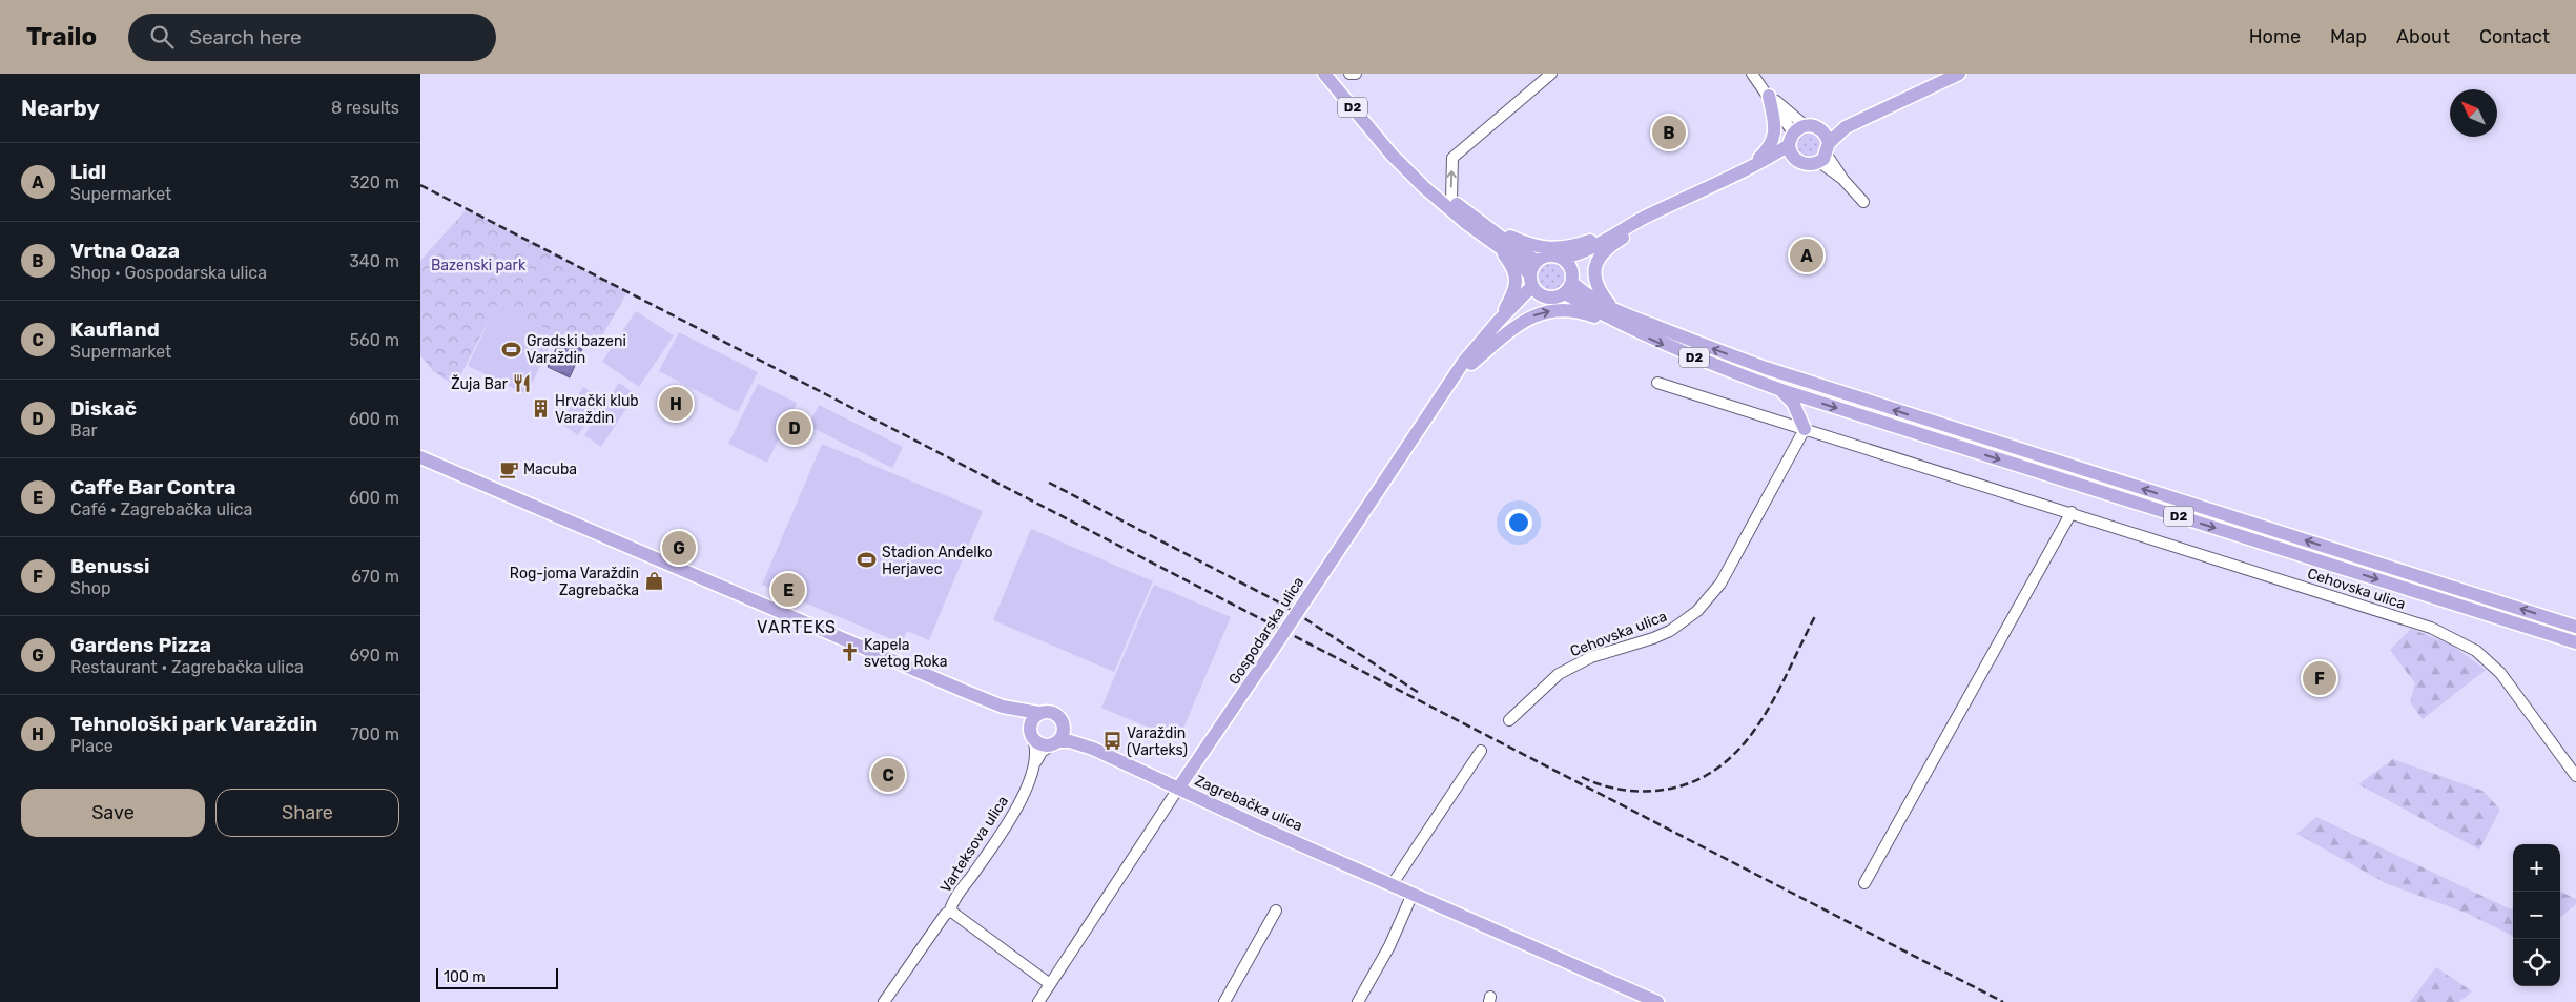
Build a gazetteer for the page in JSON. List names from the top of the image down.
{
  "streets": {
    "main road": ["D2", "Gospodarska ulica", "Zagrebačka ulica"],
    "street": ["Cehovska ulica", "Varteksova ulica"]
  },
  "crossings": [
    ["D2", "Gospodarska ulica"],
    ["Gospodarska ulica", "Zagrebačka ulica"],
    ["Gospodarska ulica", "Varteksova ulica"],
    ["Zagrebačka ulica", "Varteksova ulica"]
  ],
  "districts": ["VARTEKS"],
  "parks": ["Bazenski park"],
  "places": {
    "sports": ["Gradski bazeni Varaždin", "Stadion Anđelko Herjavec"],
    "restaurant": ["Žuja Bar"],
    "building": ["Hrvački klub Varaždin"],
    "cafe": ["Macuba"],
    "shop": ["Rog-joma Varaždin Zagrebačka"],
    "church": ["Kapela svetog Roka"],
    "bus stop": ["Varaždin (Varteks)"]
  },
  "scale_bar": "100 m",
  "north": "top left",
  "page": {
    "header": "Trailo",
    "search": "Search here",
    "nav": [
      "Home",
      "Map",
      "About",
      "Contact"
    ],
    "heading": ["Nearby", "8 results"],
    "pins": [
      "B",
      "A",
      "H",
      "D",
      "G",
      "E",
      "F",
      "C"
    ],
    "list": [
      {
        "mark": "A",
        "name": "Lidl",
        "note": "Supermarket",
        "value": "320 m"
      },
      {
        "mark": "B",
        "name": "Vrtna Oaza",
        "note": "Shop · Gospodarska ulica",
        "value": "340 m"
      },
      {
        "mark": "C",
        "name": "Kaufland",
        "note": "Supermarket",
        "value": "560 m"
      },
      {
        "mark": "D",
        "name": "Diskač",
        "note": "Bar",
        "value": "600 m"
      },
      {
        "mark": "E",
        "name": "Caffe Bar Contra",
        "note": "Café · Zagrebačka ulica",
        "value": "600 m"
      },
      {
        "mark": "F",
        "name": "Benussi",
        "note": "Shop",
        "value": "670 m"
      },
      {
        "mark": "G",
        "name": "Gardens Pizza",
        "note": "Restaurant · Zagrebačka ulica",
        "value": "690 m"
      },
      {
        "mark": "H",
        "name": "Tehnološki park Varaždin",
        "note": "Place",
        "value": "700 m"
      }
    ],
    "buttons": ["Save", "Share"],
    "map_buttons": ["+", "−"],
    "scale": "100 m"
  }
}
